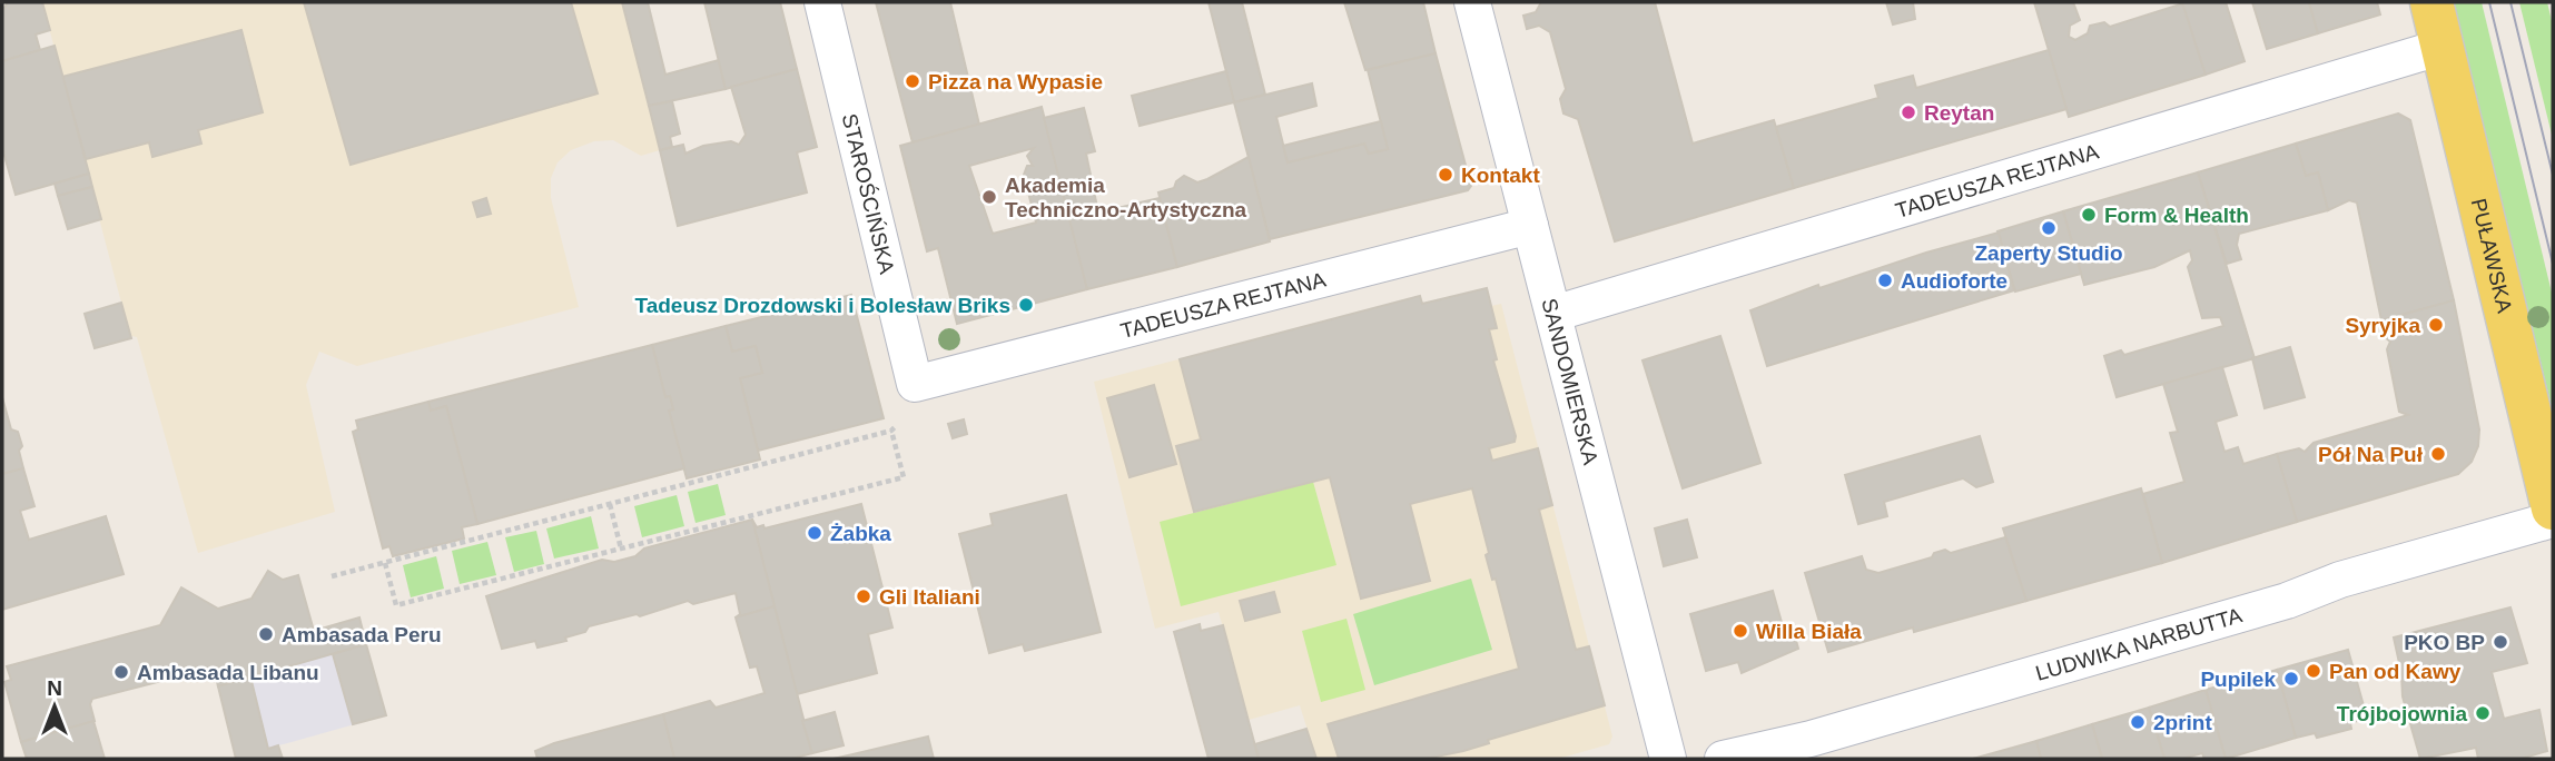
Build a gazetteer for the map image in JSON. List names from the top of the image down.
{
  "streets": {
    "main road": ["PUŁAWSKA"],
    "street": [
      "TADEUSZA REJTANA",
      "STAROŚCIŃSKA",
      "SANDOMIERSKA",
      "LUDWIKA NARBUTTA"
    ]
  },
  "crossings": [
    ["TADEUSZA REJTANA", "STAROŚCIŃSKA"],
    ["TADEUSZA REJTANA", "PUŁAWSKA"],
    ["TADEUSZA REJTANA", "SANDOMIERSKA"]
  ],
  "places": [
    "Pizza na Wypasie",
    "Reytan",
    "Kontakt",
    "Akademia Techniczno-Artystyczna",
    "Form & Health",
    "Zaperty Studio",
    "Audioforte",
    "Tadeusz Drozdowski i Bolesław Briks",
    "Syryjka",
    "Pół Na Puł",
    "Żabka",
    "Gli Italiani",
    "Willa Biała",
    "Ambasada Peru",
    "PKO BP",
    "Pan od Kawy",
    "Ambasada Libanu",
    "Pupilek",
    "Trójbojownia",
    "2print"
  ],
  "north": "top"
}
